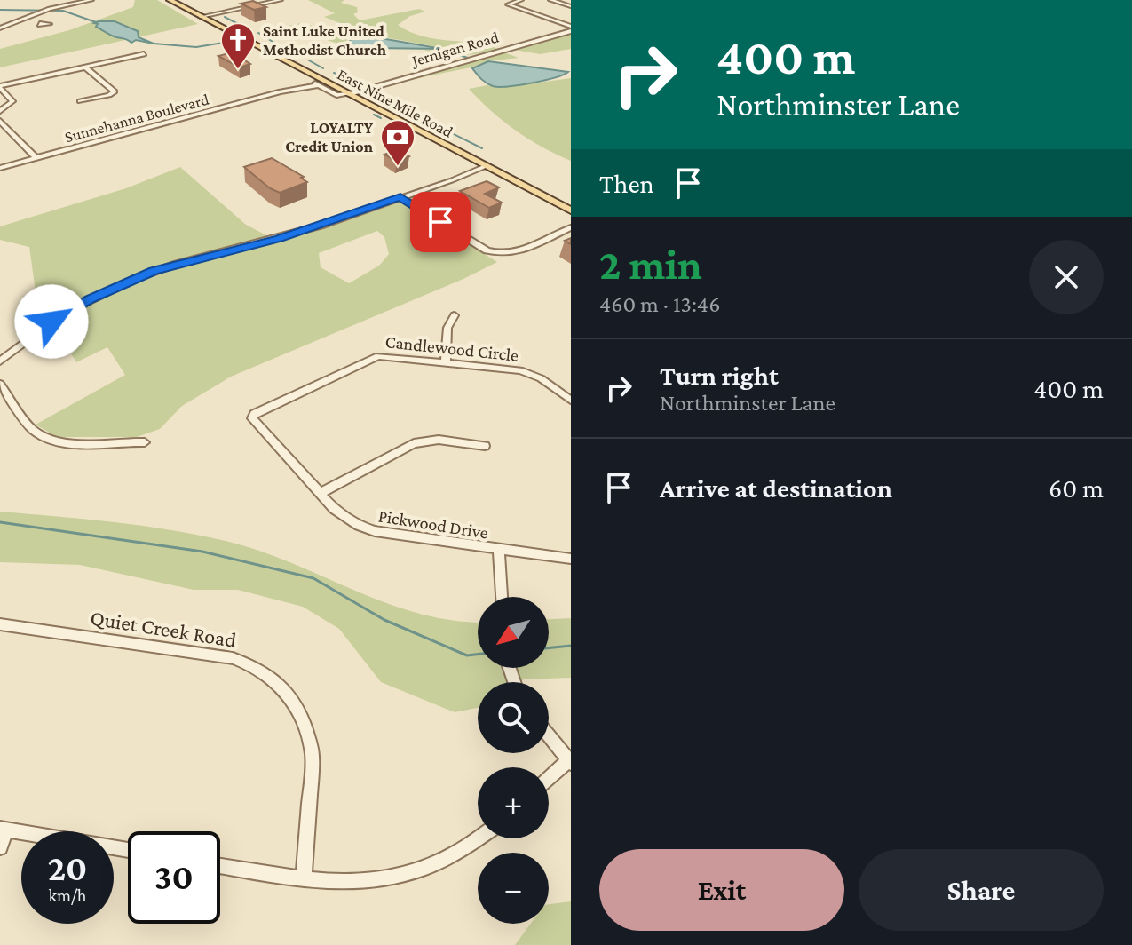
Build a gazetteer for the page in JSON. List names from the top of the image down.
{
  "streets": {
    "main road": ["East Nine Mile Road"],
    "street": [
      "Jernigan Road",
      "Sunnehanna Boulevard",
      "Candlewood Circle",
      "Pickwood Drive",
      "Quiet Creek Road"
    ]
  },
  "crossings": [
    ["Jernigan Road", "East Nine Mile Road"],
    ["Jernigan Road", "Sunnehanna Boulevard"],
    ["East Nine Mile Road", "Sunnehanna Boulevard"],
    ["Candlewood Circle", "Pickwood Drive"]
  ],
  "places": {
    "church": ["Saint Luke United Methodist Church"],
    "bank": ["LOYALTY Credit Union"]
  },
  "north": "bottom left",
  "page": {
    "turn": ["400 m", "Northminster Lane"],
    "then": "Then",
    "heading": ["2 min", "460 m · 13:46"],
    "list": [
      {
        "name": "Turn right",
        "note": "Northminster Lane",
        "value": "400 m"
      },
      {
        "name": "Arrive at destination",
        "value": "60 m"
      }
    ],
    "map_buttons": ["+", "−"],
    "speed": "20 km/h",
    "limit": "30",
    "buttons": ["Exit", "Share"]
  }
}
